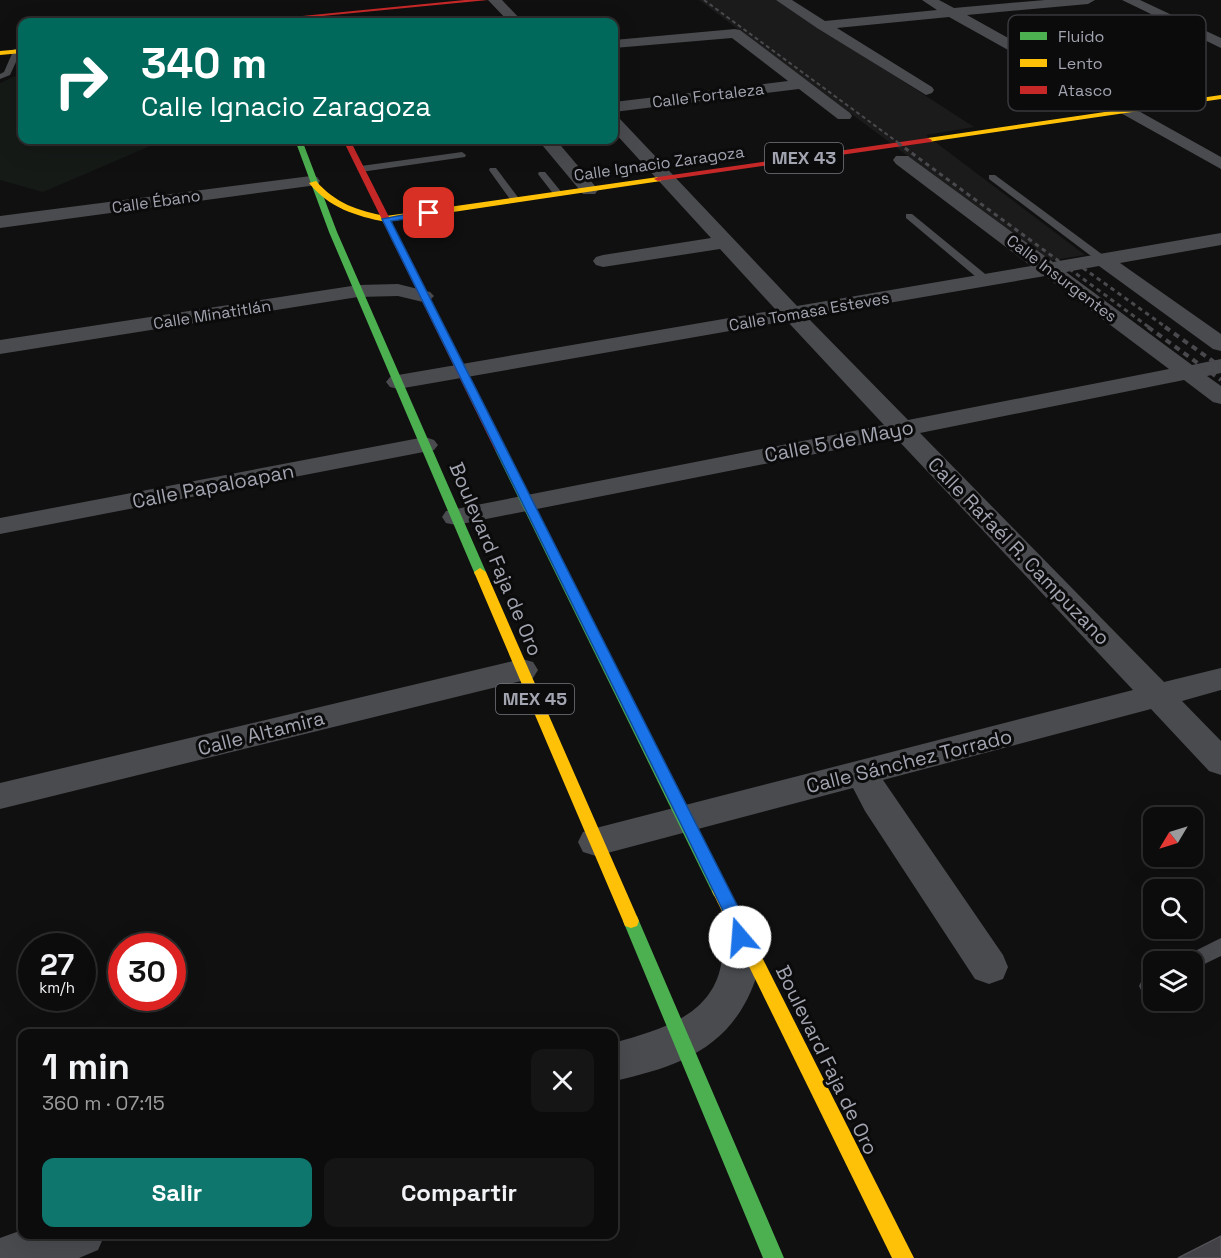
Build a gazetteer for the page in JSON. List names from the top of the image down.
{
  "streets": {
    "main road": [
      "MEX 43",
      "Calle Ignacio Zaragoza",
      "Boulevard Faja de Oro",
      "MEX 45"
    ],
    "street": [
      "Calle Fortaleza",
      "Calle Ébano",
      "Calle Insurgentes",
      "Calle Tomasa Esteves",
      "Calle Minatitlán",
      "Calle 5 de Mayo",
      "Calle Papaloapan",
      "Calle Rafaél R. Campuzano",
      "Calle Altamira",
      "Calle Sánchez Torrado"
    ]
  },
  "crossings": [
    ["Calle Ignacio Zaragoza", "Calle Rafaél R. Campuzano"],
    ["Calle Ignacio Zaragoza", "Boulevard Faja de Oro"],
    ["Calle Ébano", "Boulevard Faja de Oro"],
    ["Calle Insurgentes", "Calle Tomasa Esteves"],
    ["Calle Insurgentes", "Calle 5 de Mayo"],
    ["Calle Tomasa Esteves", "Calle Rafaél R. Campuzano"],
    ["Calle Tomasa Esteves", "Boulevard Faja de Oro"],
    ["Calle Minatitlán", "Boulevard Faja de Oro"],
    ["Calle 5 de Mayo", "Calle Rafaél R. Campuzano"],
    ["Calle 5 de Mayo", "Boulevard Faja de Oro"],
    ["Calle Papaloapan", "Boulevard Faja de Oro"],
    ["Calle Rafaél R. Campuzano", "Calle Sánchez Torrado"],
    ["Boulevard Faja de Oro", "Calle Altamira"],
    ["Boulevard Faja de Oro", "Calle Sánchez Torrado"]
  ],
  "legend": ["Fluido", "Lento", "Atasco"],
  "north": "bottom left",
  "page": {
    "turn": ["340 m", "Calle Ignacio Zaragoza"],
    "speed": "27 km/h",
    "limit": "30",
    "heading": ["1 min", "360 m · 07:15"],
    "buttons": ["Salir", "Compartir"]
  }
}
